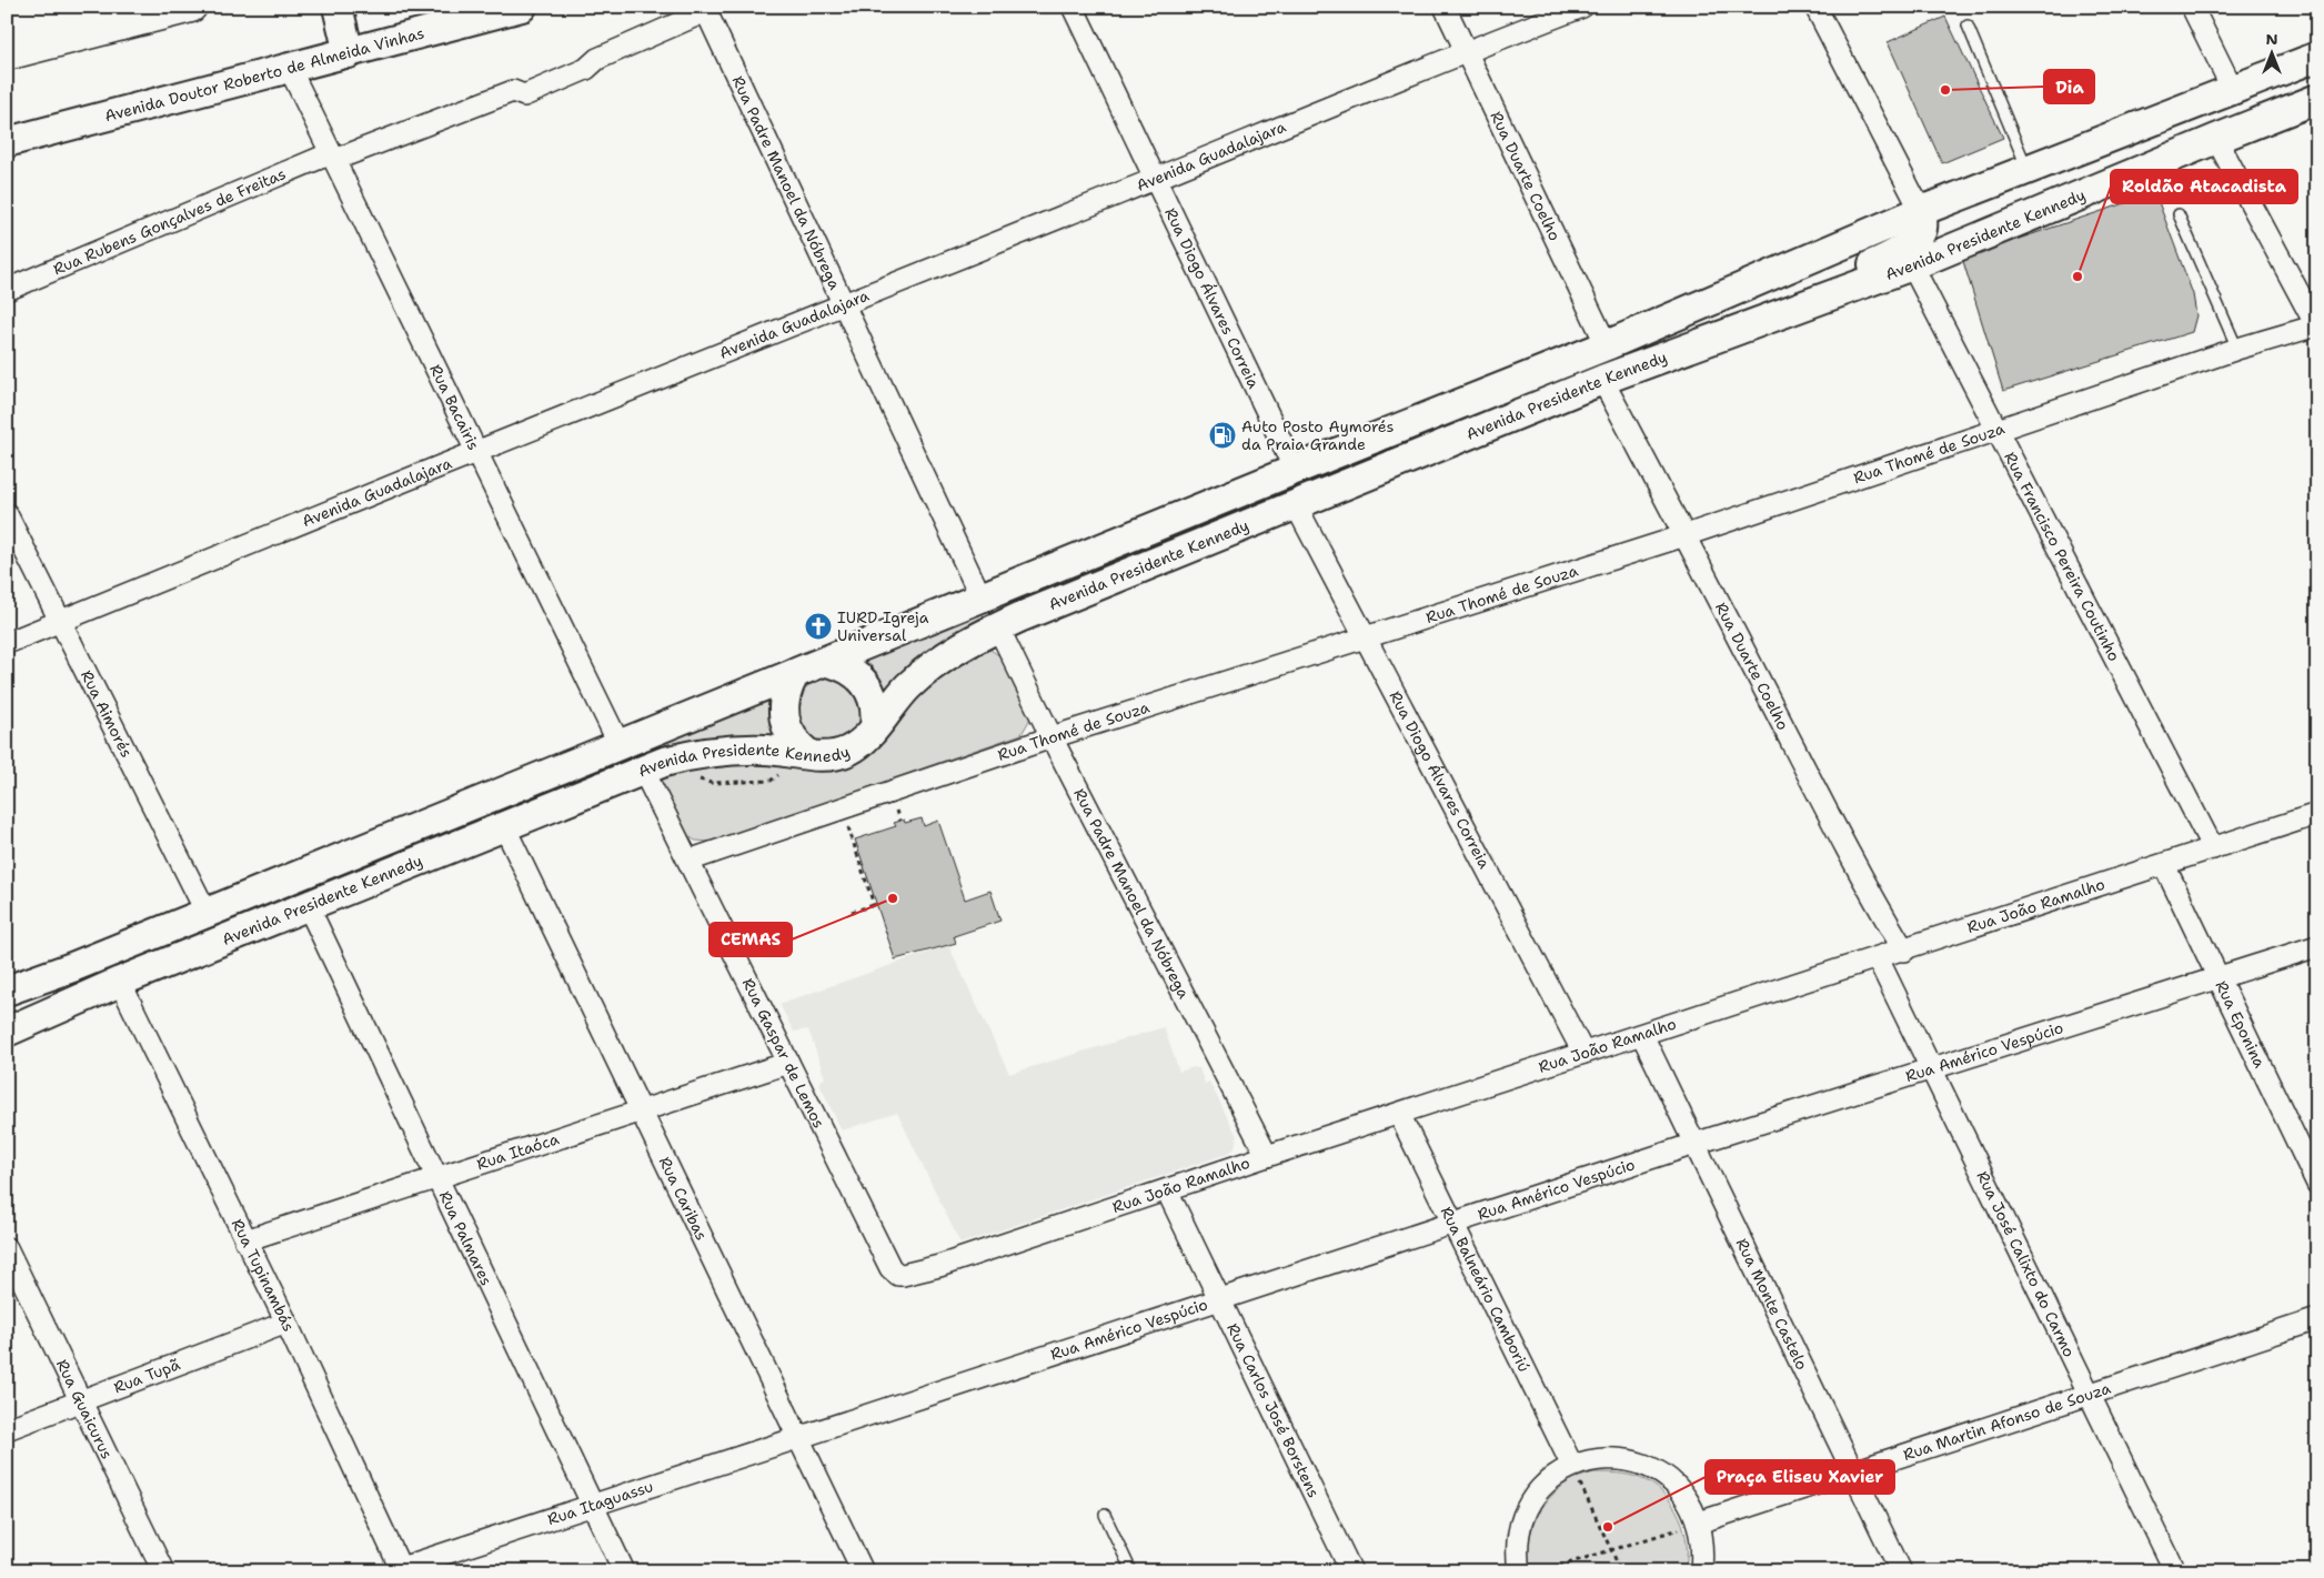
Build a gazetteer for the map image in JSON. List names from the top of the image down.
{
  "streets": {
    "main road": ["Avenida Doutor Roberto de Almeida Vinhas", "Avenida Presidente Kennedy"],
    "street": [
      "Avenida Guadalajara",
      "Rua Duarte Coelho",
      "Rua Padre Manoel da Nóbrega",
      "Rua Rubens Gonçalves de Freitas",
      "Rua Diogo Álvares Correia",
      "Rua Bacairis",
      "Rua Thomé de Souza",
      "Rua Francisco Pereira Coutinho",
      "Rua Aimorés",
      "Rua João Ramalho",
      "Rua Eponina",
      "Rua Américo Vespúcio",
      "Rua Gaspar de Lemos",
      "Rua Itaóca",
      "Rua Caribas",
      "Rua Palmares",
      "Rua José Calixto do Carmo",
      "Rua Tupinambás",
      "Rua Balneário Camboriú",
      "Rua Monte Castelo",
      "Rua Tupã",
      "Rua Guaicurus",
      "Rua Carlos José Borstens",
      "Rua Martin Afonso de Souza",
      "Rua Itaguassu"
    ]
  },
  "crossings": [
    ["Avenida Doutor Roberto de Almeida Vinhas", "Rua Bacairis"],
    ["Avenida Guadalajara", "Rua Duarte Coelho"],
    ["Avenida Guadalajara", "Rua Padre Manoel da Nóbrega"],
    ["Avenida Guadalajara", "Rua Diogo Álvares Correia"],
    ["Avenida Guadalajara", "Rua Bacairis"],
    ["Avenida Guadalajara", "Rua Aimorés"],
    ["Rua Duarte Coelho", "Avenida Presidente Kennedy"],
    ["Rua Duarte Coelho", "Rua Thomé de Souza"],
    ["Rua Duarte Coelho", "Rua João Ramalho"],
    ["Rua Padre Manoel da Nóbrega", "Rua Rubens Gonçalves de Freitas"],
    ["Rua Padre Manoel da Nóbrega", "Avenida Presidente Kennedy"],
    ["Rua Padre Manoel da Nóbrega", "Rua Thomé de Souza"],
    ["Rua Padre Manoel da Nóbrega", "Rua João Ramalho"],
    ["Rua Rubens Gonçalves de Freitas", "Rua Bacairis"],
    ["Avenida Presidente Kennedy", "Rua Diogo Álvares Correia"],
    ["Avenida Presidente Kennedy", "Rua Bacairis"],
    ["Avenida Presidente Kennedy", "Rua Francisco Pereira Coutinho"],
    ["Avenida Presidente Kennedy", "Rua Aimorés"],
    ["Avenida Presidente Kennedy", "Rua Gaspar de Lemos"],
    ["Avenida Presidente Kennedy", "Rua Caribas"],
    ["Avenida Presidente Kennedy", "Rua Palmares"],
    ["Avenida Presidente Kennedy", "Rua Tupinambás"],
    ["Rua Diogo Álvares Correia", "Rua Thomé de Souza"],
    ["Rua Diogo Álvares Correia", "Rua João Ramalho"],
    ["Rua Thomé de Souza", "Rua Francisco Pereira Coutinho"],
    ["Rua Thomé de Souza", "Rua Gaspar de Lemos"],
    ["Rua Francisco Pereira Coutinho", "Rua João Ramalho"],
    ["Rua João Ramalho", "Rua Eponina"],
    ["Rua João Ramalho", "Rua Gaspar de Lemos"],
    ["Rua João Ramalho", "Rua José Calixto do Carmo"],
    ["Rua João Ramalho", "Rua Balneário Camboriú"],
    ["Rua João Ramalho", "Rua Monte Castelo"],
    ["Rua João Ramalho", "Rua Carlos José Borstens"],
    ["Rua Eponina", "Rua Américo Vespúcio"],
    ["Rua Américo Vespúcio", "Rua Caribas"],
    ["Rua Américo Vespúcio", "Rua José Calixto do Carmo"],
    ["Rua Américo Vespúcio", "Rua Balneário Camboriú"],
    ["Rua Américo Vespúcio", "Rua Monte Castelo"],
    ["Rua Américo Vespúcio", "Rua Carlos José Borstens"],
    ["Rua Américo Vespúcio", "Rua Itaguassu"],
    ["Rua Gaspar de Lemos", "Rua Itaóca"],
    ["Rua Itaóca", "Rua Caribas"],
    ["Rua Itaóca", "Rua Palmares"],
    ["Rua Itaóca", "Rua Tupinambás"],
    ["Rua Caribas", "Rua Itaguassu"],
    ["Rua Palmares", "Rua Itaguassu"],
    ["Rua José Calixto do Carmo", "Rua Martin Afonso de Souza"],
    ["Rua Tupinambás", "Rua Tupã"],
    ["Rua Tupinambás", "Rua Itaguassu"],
    ["Rua Monte Castelo", "Rua Martin Afonso de Souza"],
    ["Rua Tupã", "Rua Guaicurus"]
  ],
  "places": {
    "other": [
      "Dia",
      "Roldão Atacadista",
      "CEMAS",
      "Praça Eliseu Xavier"
    ],
    "fuel station": ["Auto Posto Aymorés da Praia Grande"],
    "church": ["IURD Igreja Universal"]
  },
  "north": "top"
}
